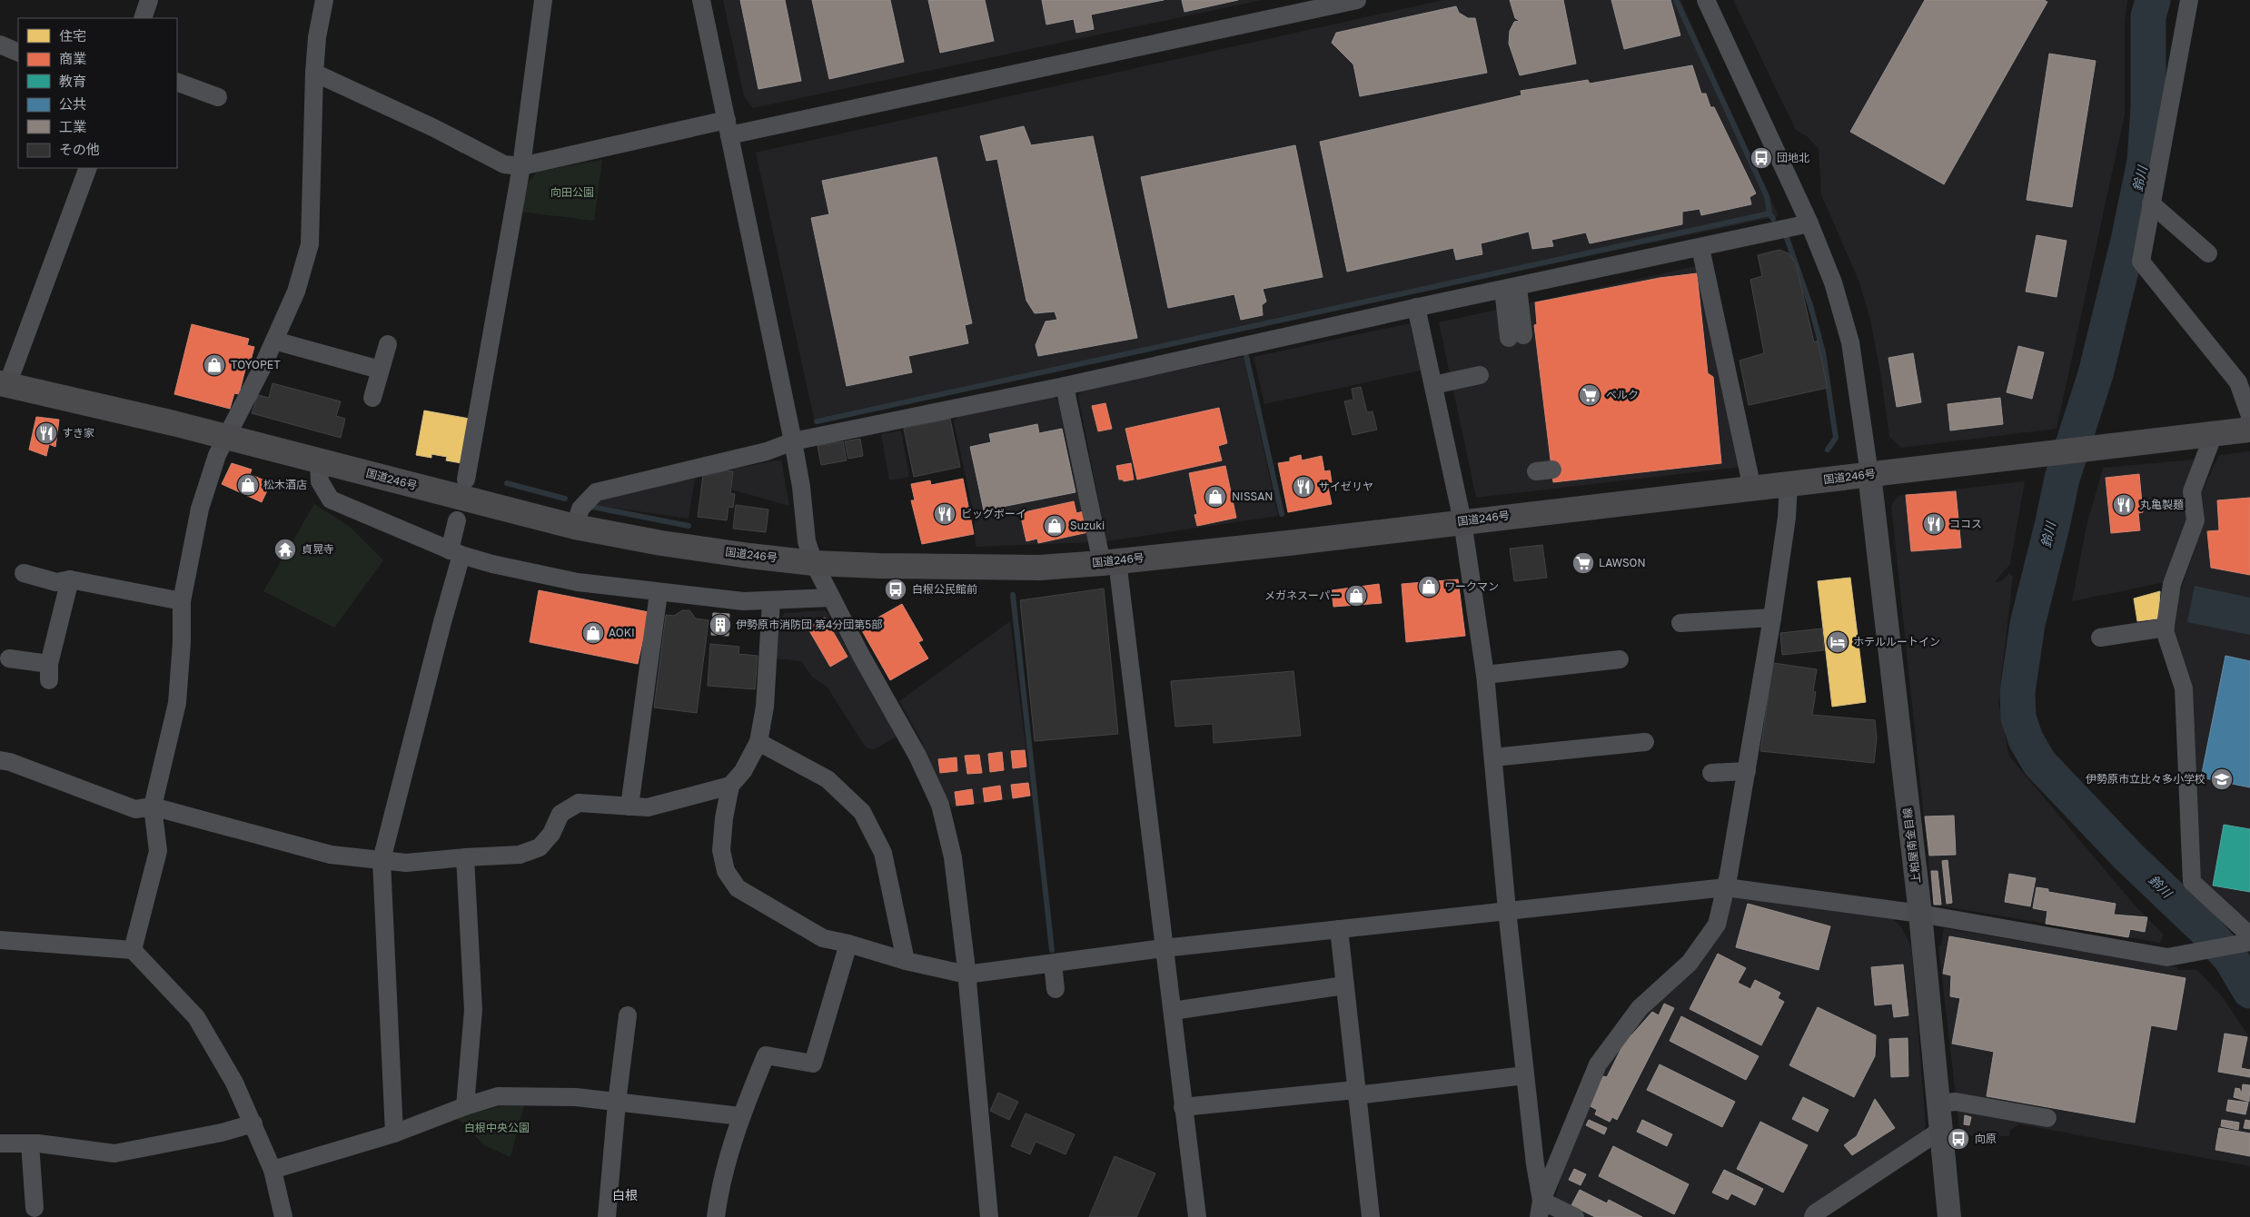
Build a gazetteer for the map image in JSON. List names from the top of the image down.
{
  "streets": {
    "highway": ["国道246号"],
    "main road": ["上粕屋南金目線"]
  },
  "crossings": [
    ["国道246号", "上粕屋南金目線"]
  ],
  "districts": ["白根"],
  "water": ["鈴川"],
  "parks": ["向田公園", "白根中央公園"],
  "places": {
    "bus stop": ["団地北", "白根公民館前", "向原"],
    "shop": [
      "TOYOPET",
      "松木酒店",
      "NISSAN",
      "Suzuki",
      "ワークマン",
      "メガネスーパー",
      "AOKI"
    ],
    "supermarket": ["ベルク", "LAWSON"],
    "restaurant": [
      "すき家",
      "サイゼリヤ",
      "丸亀製麺",
      "ビッグボーイ",
      "ココス"
    ],
    "temple": ["貞晃寺"],
    "building": ["伊勢原市消防団 第4分団第5部"],
    "hotel": ["ホテルルートイン"],
    "school or university": ["伊勢原市立比々多小学校"]
  },
  "legend": [
    "住宅",
    "商業",
    "教育",
    "公共",
    "工業",
    "その他"
  ]
}
